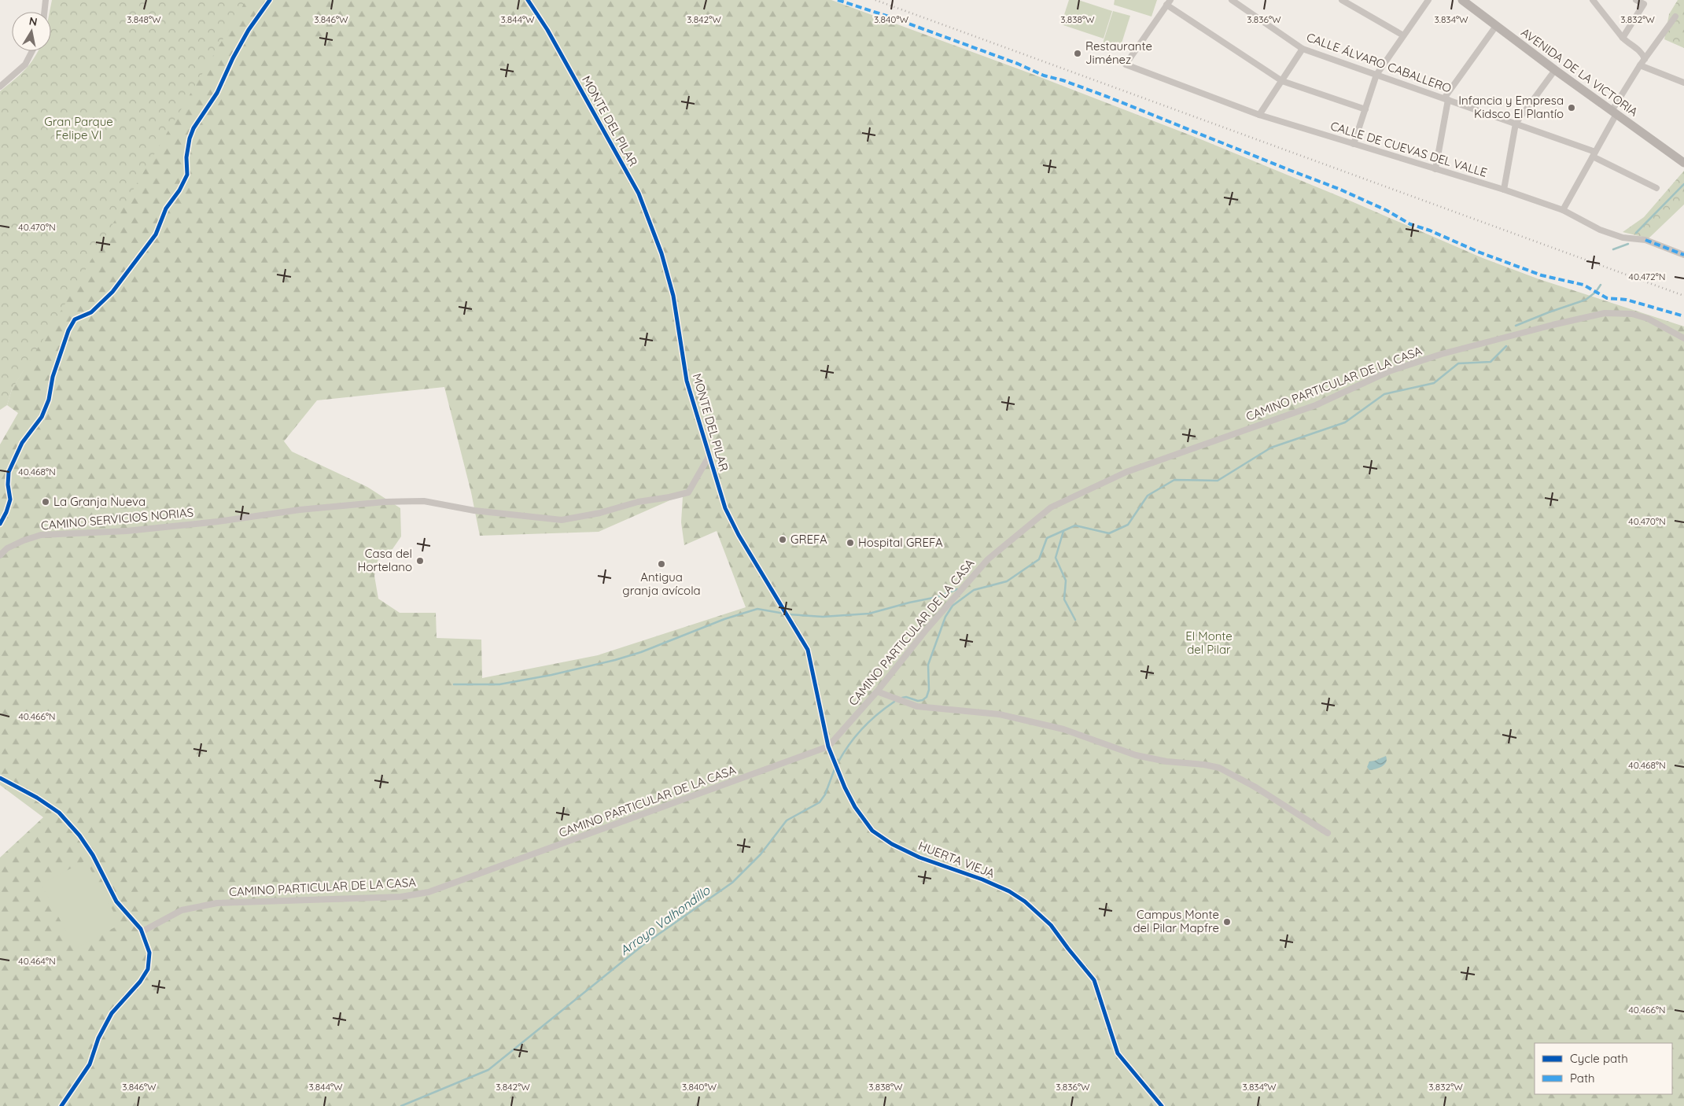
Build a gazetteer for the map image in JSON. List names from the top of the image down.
{
  "streets": {
    "street": [
      "CALLE ÁLVARO CABALLERO",
      "AVENIDA DE LA VICTORIA",
      "MONTE DEL PILAR",
      "CALLE DE CUEVAS DEL VALLE",
      "CAMINO PARTICULAR DE LA CASA",
      "CAMINO SERVICIOS NORIAS",
      "HUERTA VIEJA"
    ]
  },
  "crossings": [
    ["MONTE DEL PILAR", "CAMINO PARTICULAR DE LA CASA"],
    ["MONTE DEL PILAR", "CAMINO SERVICIOS NORIAS"],
    ["MONTE DEL PILAR", "HUERTA VIEJA"]
  ],
  "water": ["Arroyo Valhondillo"],
  "parks": ["Gran Parque Felipe VI", "El Monte del Pilar"],
  "places": [
    "Restaurante Jiménez",
    "Infancia y Empresa Kidsco El Plantío",
    "La Granja Nueva",
    "GREFA",
    "Hospital GREFA",
    "Casa del Hortelano",
    "Antigua granja avícola",
    "Campus Monte del Pilar Mapfre"
  ],
  "legend": ["Cycle path", "Path"],
  "north": "top",
  "coordinates": [
    "3.848°W",
    "3.846°W",
    "3.844°W",
    "3.842°W",
    "3.840°W",
    "3.838°W",
    "3.836°W",
    "3.832°W",
    "3.834°W",
    "40.470°N",
    "40.472°N",
    "40.468°N",
    "40.466°N",
    "40.464°N"
  ]
}
